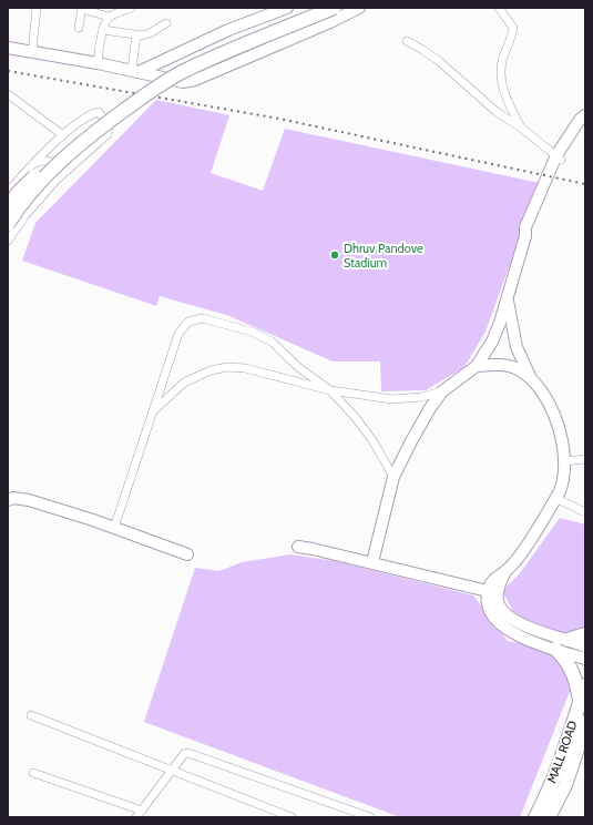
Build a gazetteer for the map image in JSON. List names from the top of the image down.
{
  "streets": {
    "main road": ["MALL ROAD"]
  },
  "places": ["Dhruv Pandove Stadium"]
}
